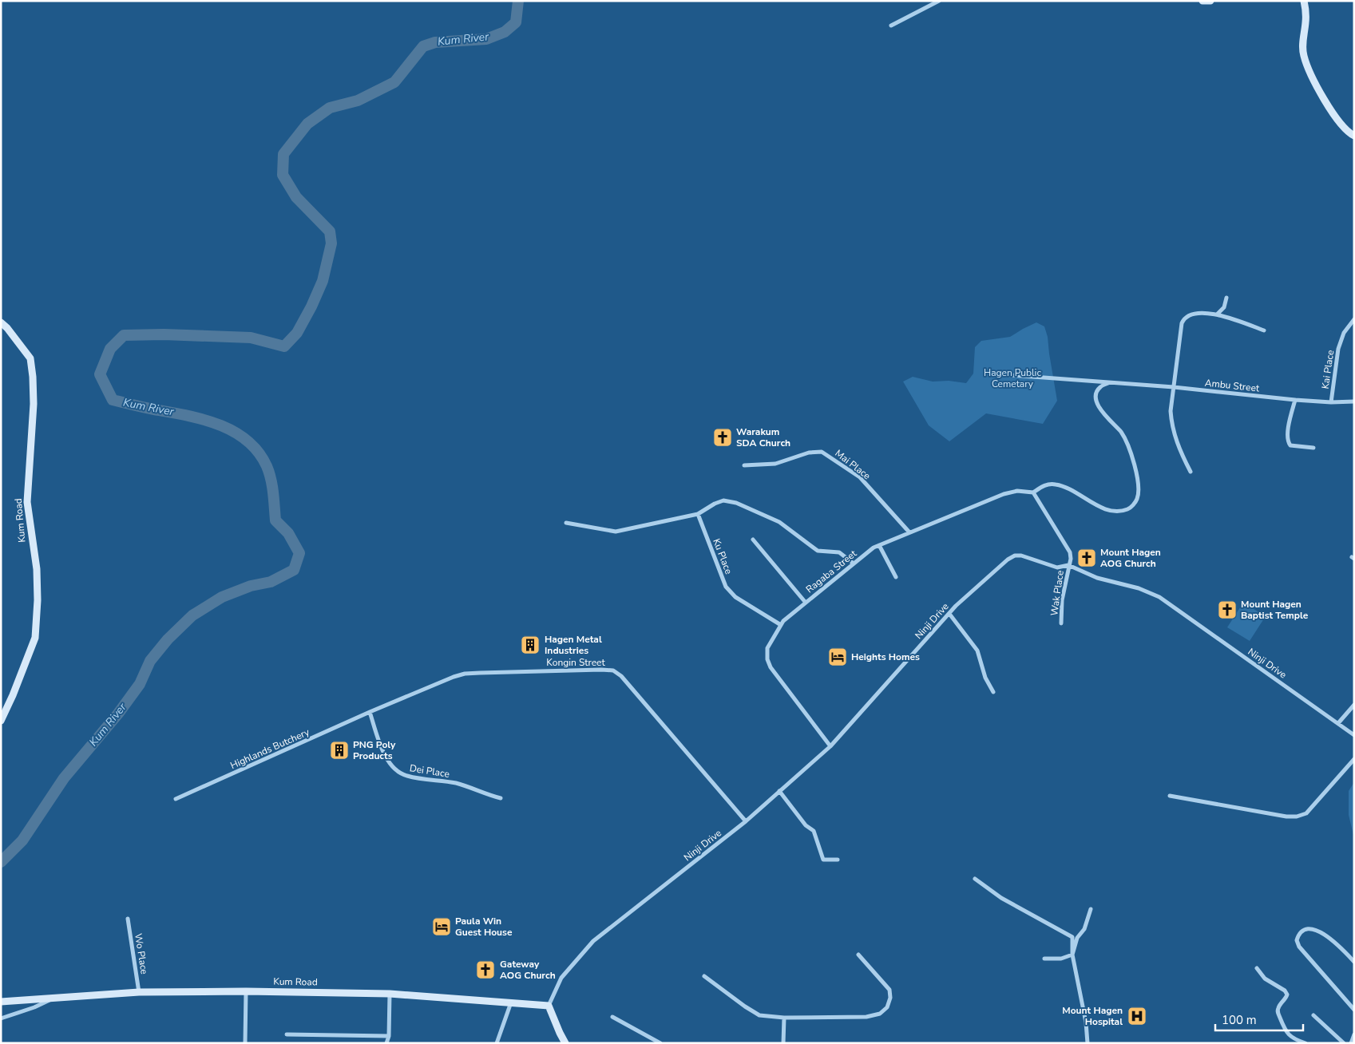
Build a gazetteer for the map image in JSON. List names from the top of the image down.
{
  "streets": {
    "street": [
      "Kai Place",
      "Ambu Street",
      "Mai Place",
      "Kum Road",
      "Ku Place",
      "Ragaba Street",
      "Wak Place",
      "Ninji Drive",
      "Kongin Street",
      "Highlands Butchery",
      "Dei Place",
      "Wo Place"
    ]
  },
  "crossings": [
    ["Kai Place", "Ambu Street"],
    ["Mai Place", "Ragaba Street"],
    ["Kum Road", "Ninji Drive"],
    ["Kum Road", "Wo Place"],
    ["Ku Place", "Ragaba Street"],
    ["Ragaba Street", "Wak Place"],
    ["Ragaba Street", "Ninji Drive"],
    ["Wak Place", "Ninji Drive"],
    ["Ninji Drive", "Kongin Street"],
    ["Kongin Street", "Highlands Butchery"],
    ["Kongin Street", "Dei Place"],
    ["Highlands Butchery", "Dei Place"]
  ],
  "water": ["Kum River"],
  "parks": ["Hagen Public Cemetary"],
  "places": {
    "church": [
      "Warakum SDA Church",
      "Mount Hagen AOG Church",
      "Mount Hagen Baptist Temple",
      "Gateway AOG Church"
    ],
    "building": ["Hagen Metal Industries", "PNG Poly Products"],
    "hotel": ["Heights Homes", "Paula Win Guest House"],
    "hospital": ["Mount Hagen Hospital"]
  },
  "scale_bar": "100 m"
}
